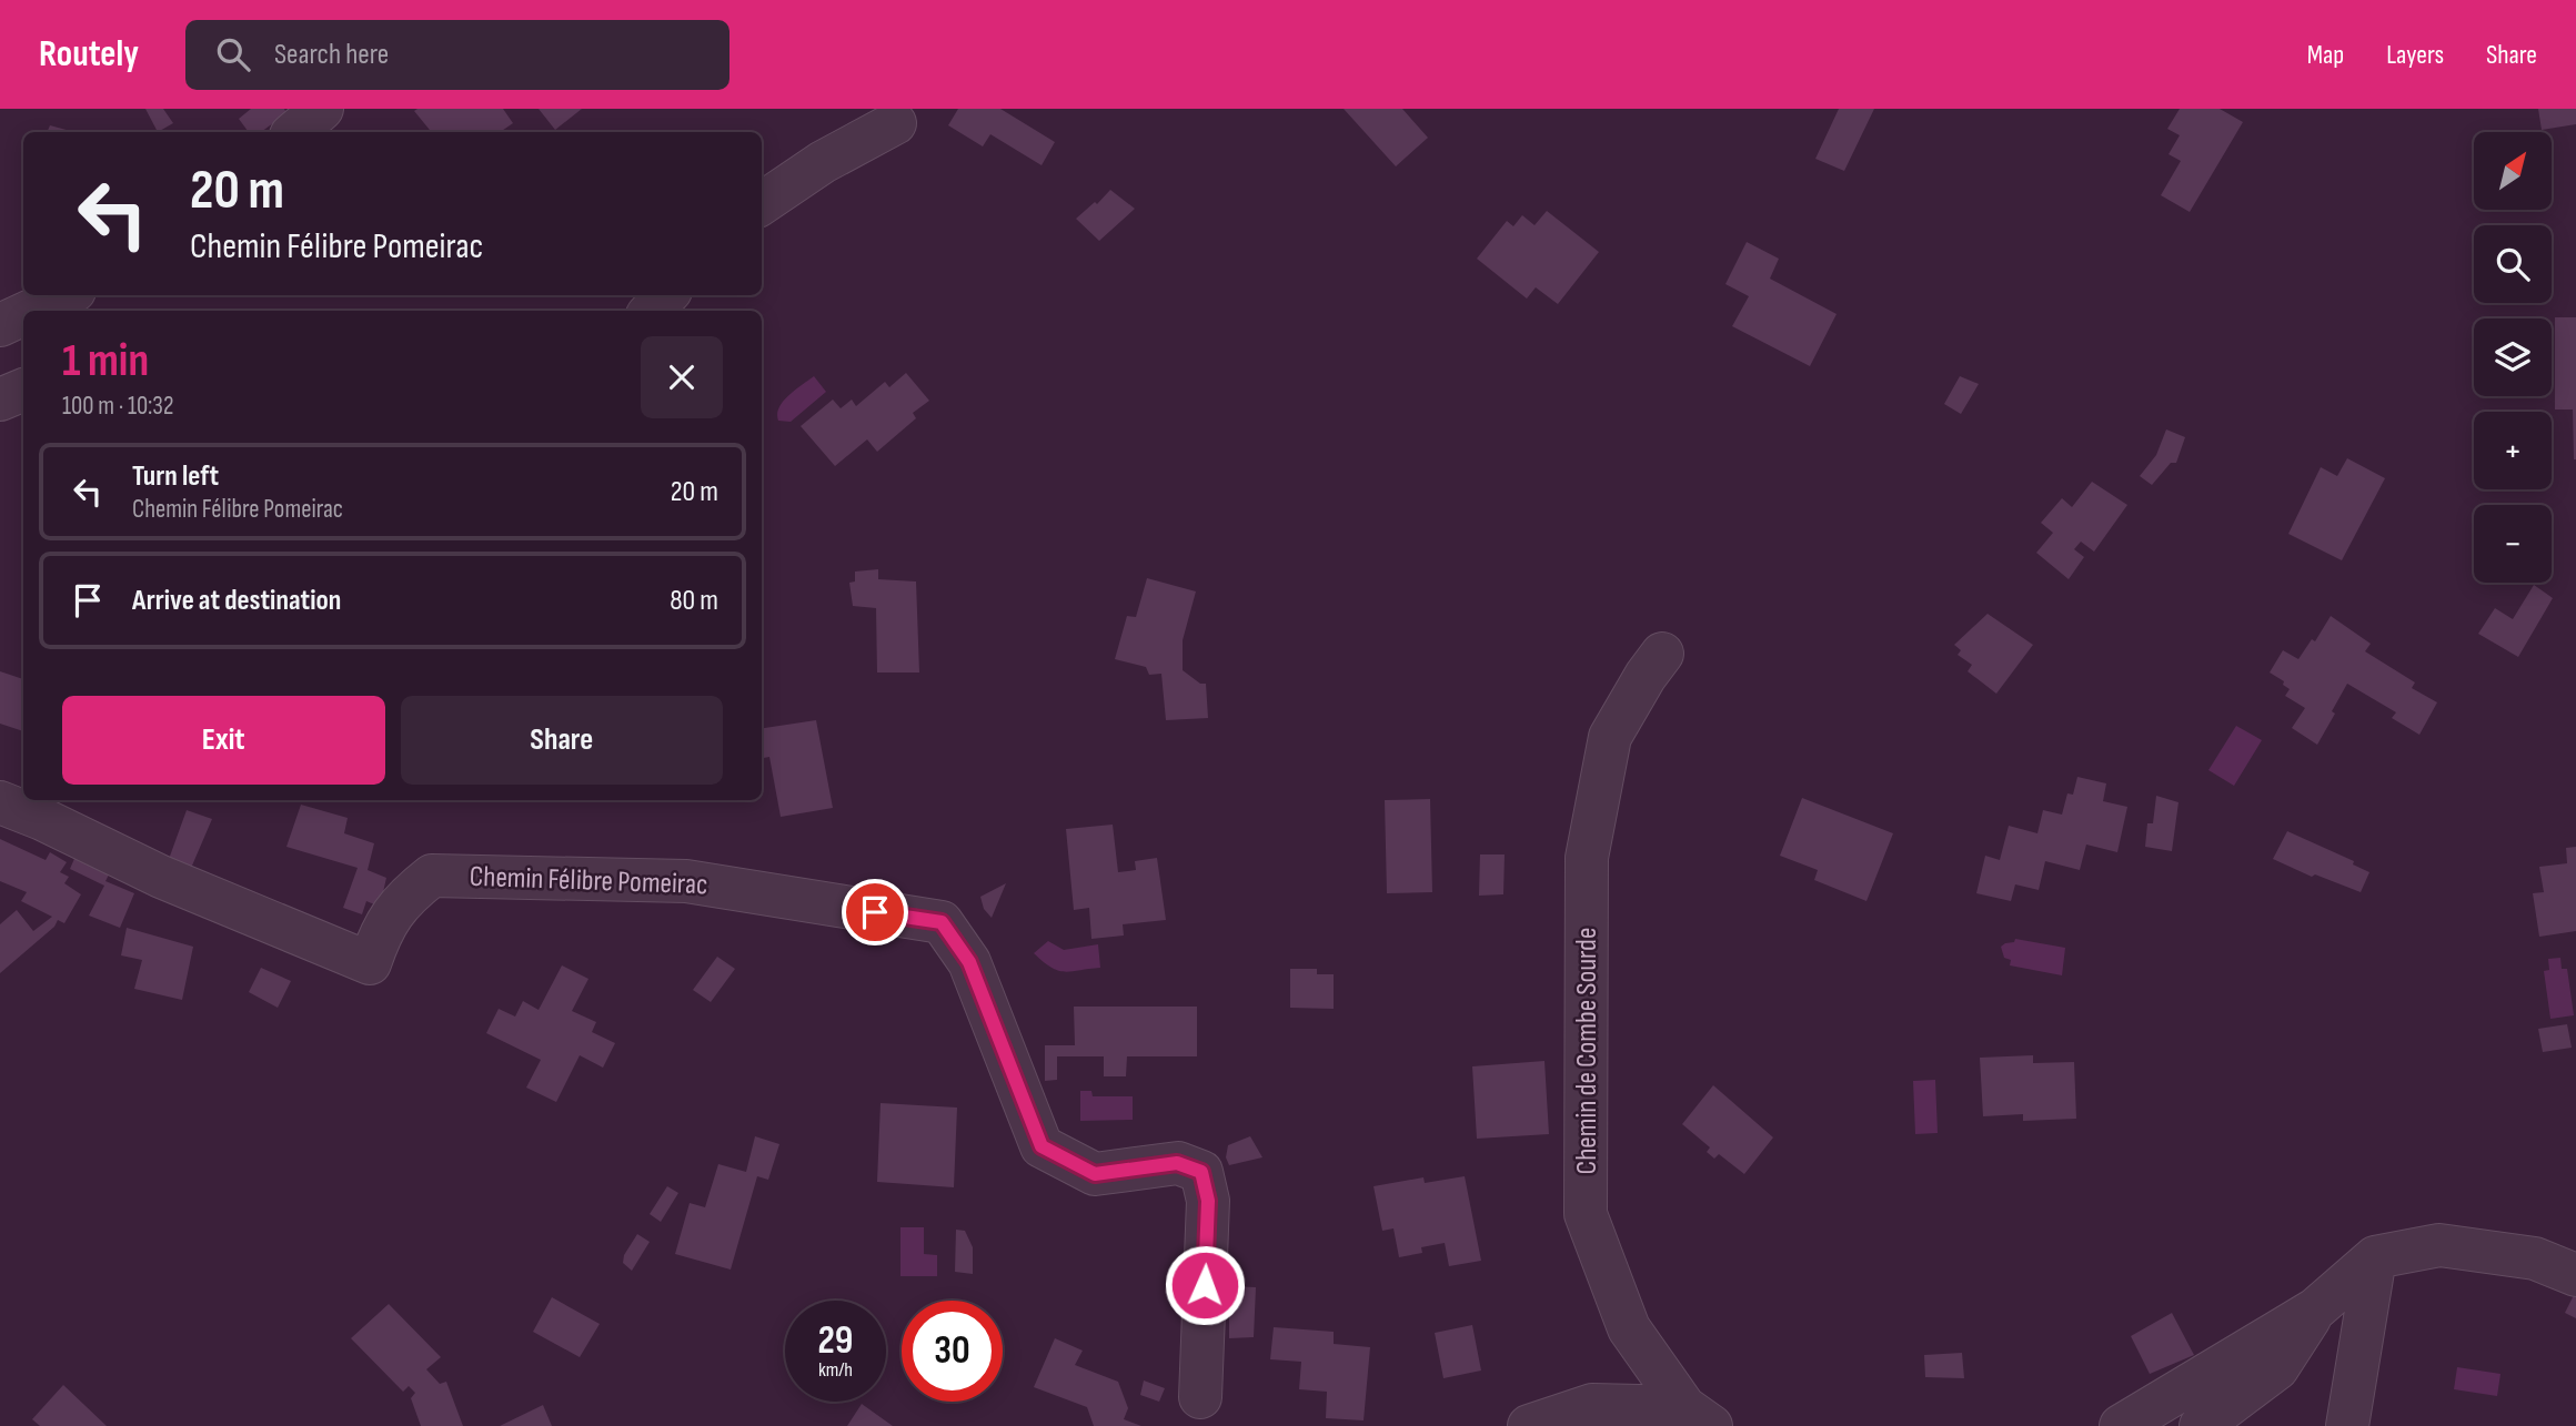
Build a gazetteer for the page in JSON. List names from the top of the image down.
{
  "streets": {
    "street": ["Chemin Félibre Pomeirac", "Chemin de Combe Sourde"]
  },
  "north": "top right",
  "page": {
    "header": "Routely",
    "search": "Search here",
    "nav": ["Map", "Layers", "Share"],
    "map_buttons": ["+", "−"],
    "turn": ["20 m", "Chemin Félibre Pomeirac"],
    "heading": ["1 min", "100 m · 10:32"],
    "list": [
      {
        "name": "Turn left",
        "note": "Chemin Félibre Pomeirac",
        "value": "20 m"
      },
      {
        "name": "Arrive at destination",
        "value": "80 m"
      }
    ],
    "buttons": ["Exit", "Share"],
    "speed": "29 km/h",
    "limit": "30"
  }
}
